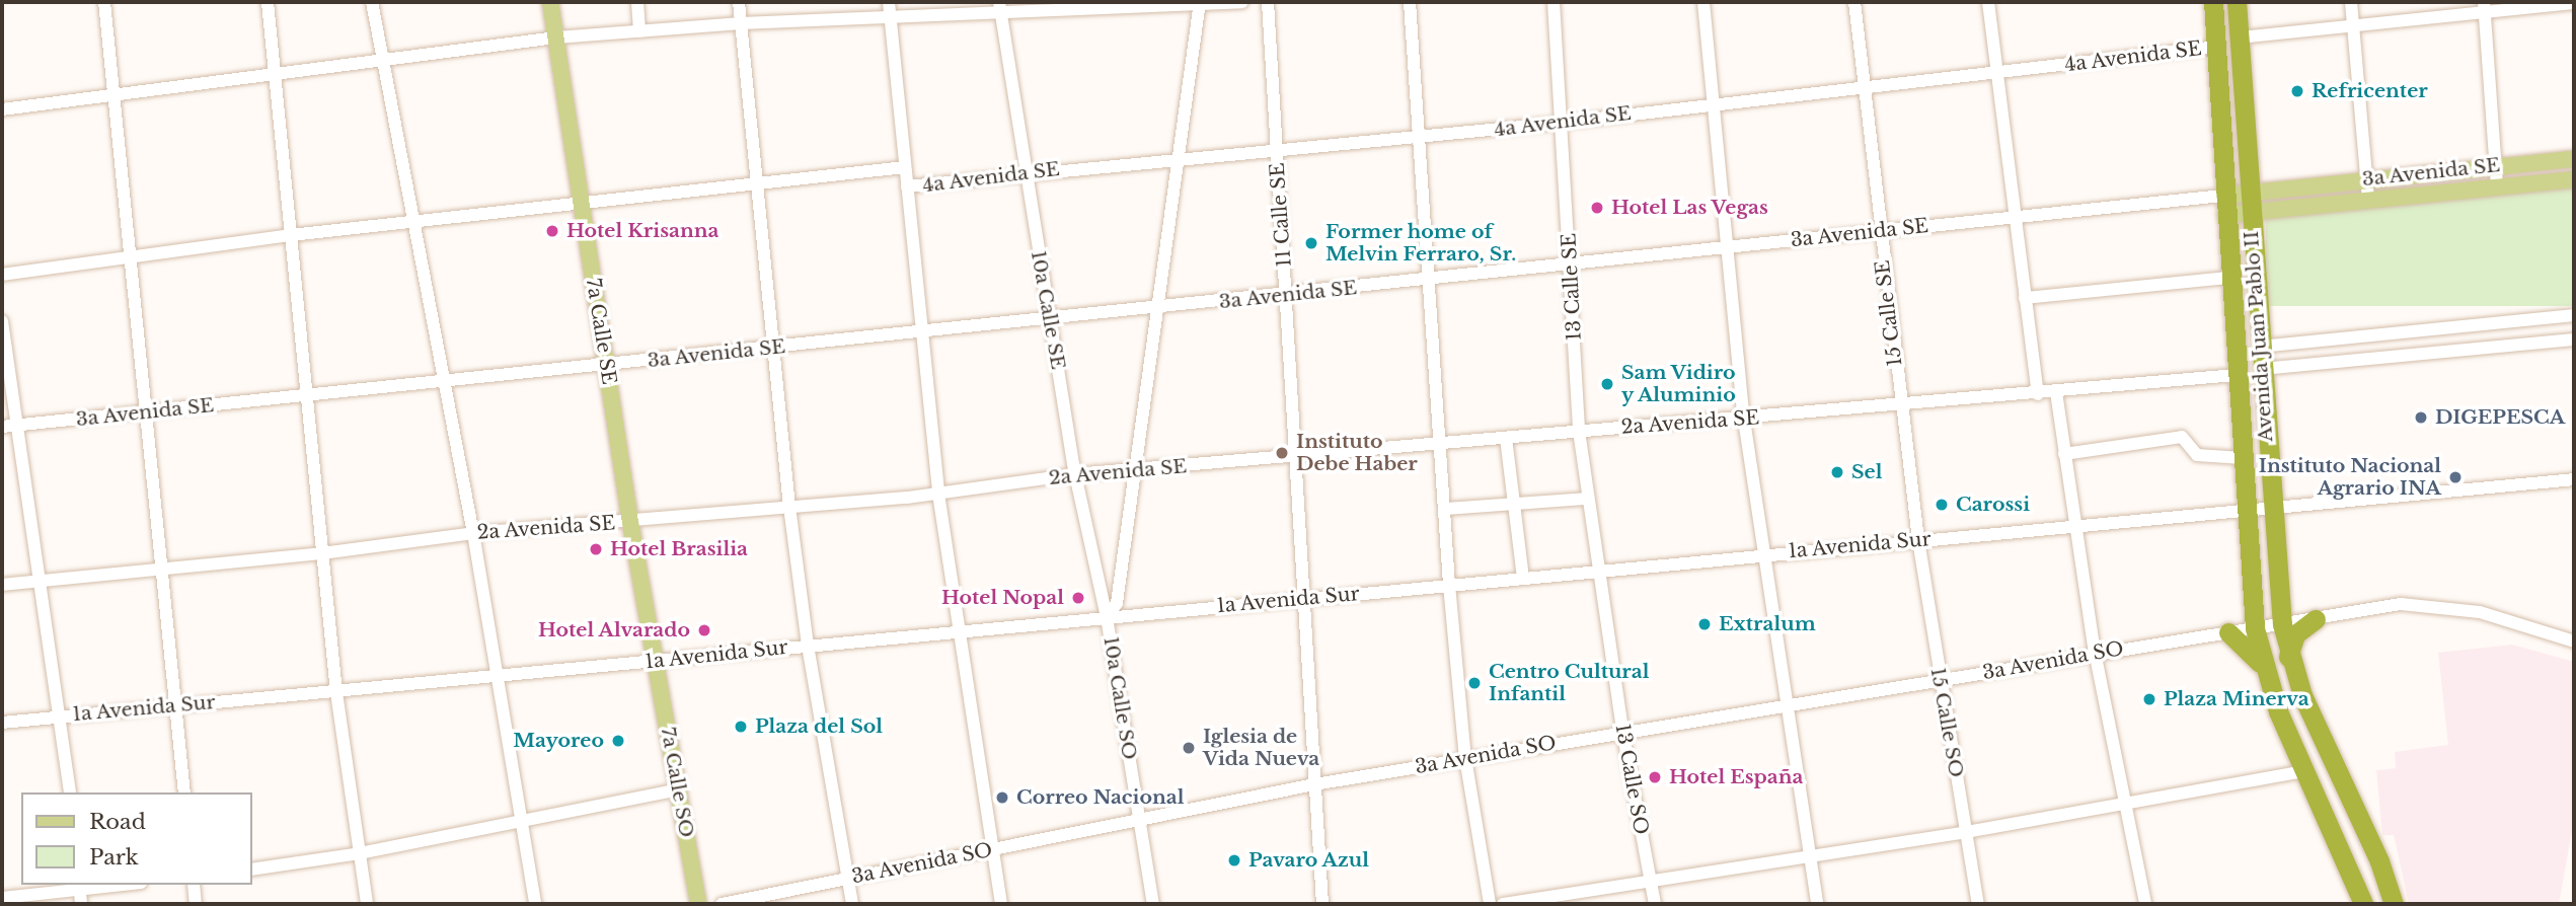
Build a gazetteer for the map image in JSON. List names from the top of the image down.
{
  "streets": {
    "highway": ["Avenida Juan Pablo II"],
    "main road": ["3a Avenida SE", "7a Calle SE", "7a Calle SO"],
    "street": [
      "4a Avenida SE",
      "11 Calle SE",
      "13 Calle SE",
      "10a Calle SE",
      "15 Calle SE",
      "2a Avenida SE",
      "1a Avenida Sur",
      "3a Avenida SO",
      "10a Calle SO",
      "15 Calle SO",
      "13 Calle SO"
    ]
  },
  "crossings": [
    ["4a Avenida SE", "11 Calle SE"],
    ["4a Avenida SE", "13 Calle SE"],
    ["4a Avenida SE", "10a Calle SE"],
    ["4a Avenida SE", "15 Calle SE"],
    ["4a Avenida SE", "7a Calle SE"],
    ["4a Avenida SE", "Avenida Juan Pablo II"],
    ["3a Avenida SE", "11 Calle SE"],
    ["3a Avenida SE", "13 Calle SE"],
    ["3a Avenida SE", "10a Calle SE"],
    ["3a Avenida SE", "15 Calle SE"],
    ["3a Avenida SE", "7a Calle SE"],
    ["3a Avenida SE", "Avenida Juan Pablo II"],
    ["11 Calle SE", "2a Avenida SE"],
    ["11 Calle SE", "1a Avenida Sur"],
    ["11 Calle SE", "3a Avenida SO"],
    ["13 Calle SE", "2a Avenida SE"],
    ["13 Calle SE", "1a Avenida Sur"],
    ["13 Calle SE", "13 Calle SO"],
    ["10a Calle SE", "2a Avenida SE"],
    ["10a Calle SE", "1a Avenida Sur"],
    ["10a Calle SE", "10a Calle SO"],
    ["15 Calle SE", "2a Avenida SE"],
    ["15 Calle SE", "1a Avenida Sur"],
    ["15 Calle SE", "15 Calle SO"],
    ["7a Calle SE", "2a Avenida SE"],
    ["7a Calle SE", "1a Avenida Sur"],
    ["7a Calle SE", "7a Calle SO"],
    ["Avenida Juan Pablo II", "2a Avenida SE"],
    ["Avenida Juan Pablo II", "1a Avenida Sur"],
    ["Avenida Juan Pablo II", "3a Avenida SO"],
    ["1a Avenida Sur", "10a Calle SO"],
    ["1a Avenida Sur", "15 Calle SO"],
    ["1a Avenida Sur", "13 Calle SO"],
    ["1a Avenida Sur", "7a Calle SO"],
    ["3a Avenida SO", "10a Calle SO"],
    ["3a Avenida SO", "15 Calle SO"],
    ["3a Avenida SO", "13 Calle SO"]
  ],
  "places": [
    "Refricenter",
    "Hotel Las Vegas",
    "Hotel Krisanna",
    "Former home of Melvin Ferraro, Sr.",
    "Sam Vidiro y Aluminio",
    "DIGEPESCA",
    "Instituto Debe Haber",
    "Sel",
    "Instituto Nacional Agrario INA",
    "Carossi",
    "Hotel Brasilia",
    "Hotel Nopal",
    "Extralum",
    "Hotel Alvarado",
    "Centro Cultural Infantil",
    "Plaza Minerva",
    "Plaza del Sol",
    "Mayoreo",
    "Iglesia de Vida Nueva",
    "Hotel España",
    "Correo Nacional",
    "Pavaro Azul"
  ],
  "legend": ["Road", "Park"]
}
